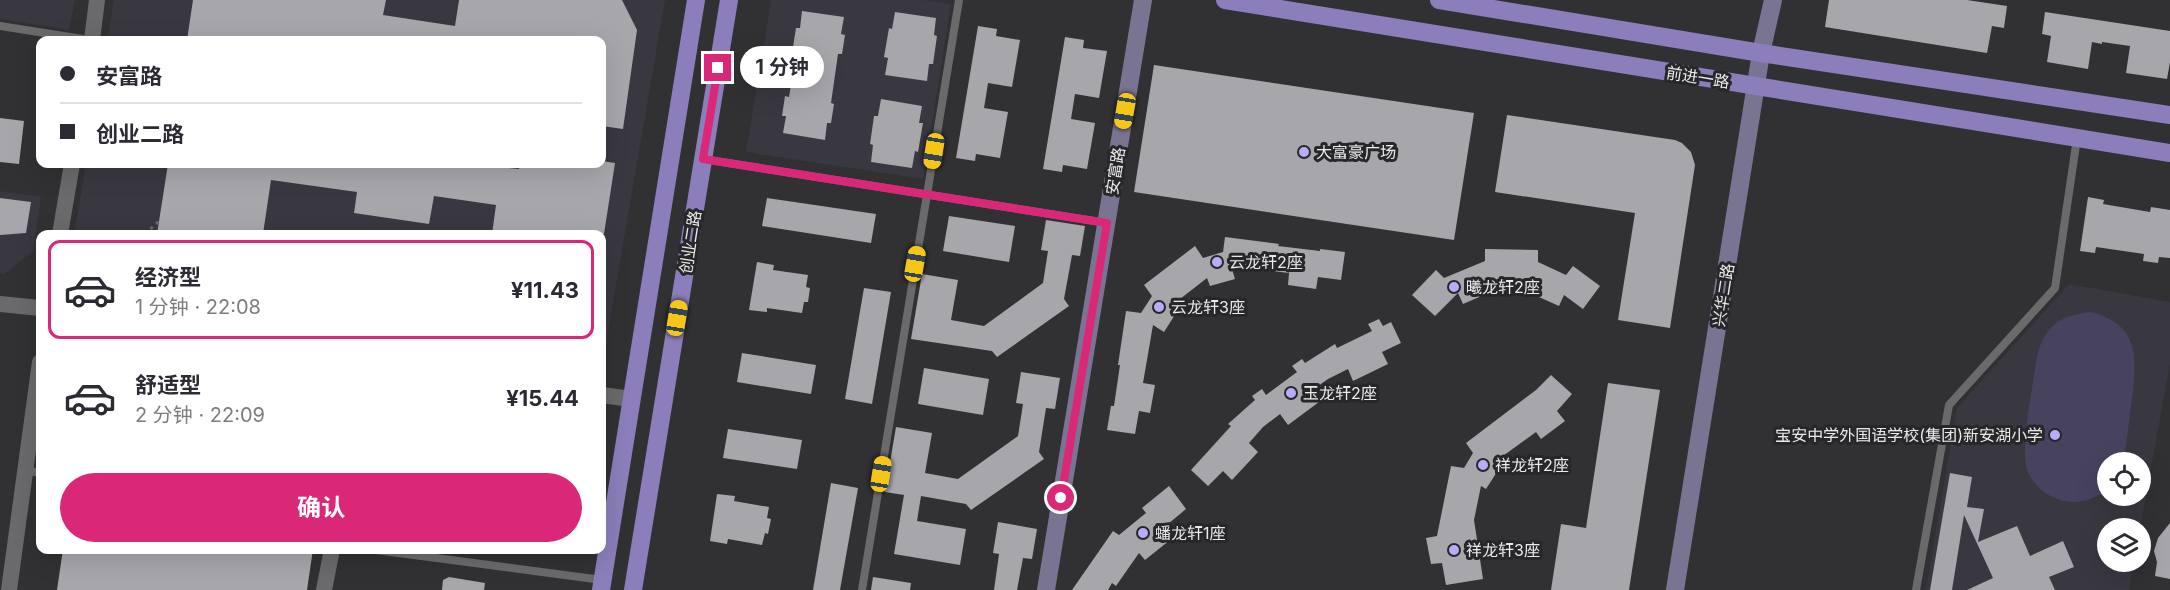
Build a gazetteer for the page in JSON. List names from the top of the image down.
{
  "streets": {
    "main road": [
      "前进一路",
      "安富路",
      "创业二路",
      "兴华二路"
    ]
  },
  "crossings": [
    ["前进一路", "兴华二路"]
  ],
  "places": [
    "大富豪广场",
    "云龙轩2座",
    "曦龙轩2座",
    "云龙轩3座",
    "玉龙轩2座",
    "宝安中学外国语学校(集团)新安湖小学",
    "祥龙轩2座",
    "蟠龙轩1座",
    "祥龙轩3座"
  ],
  "page": {
    "banner": ["安富路", "创业二路"],
    "bubble": "1 分钟",
    "list": [
      {
        "name": "经济型",
        "note": "1 分钟 · 22:08",
        "value": "¥11.43"
      },
      {
        "name": "舒适型",
        "note": "2 分钟 · 22:09",
        "value": "¥15.44"
      }
    ],
    "buttons": "确认"
  }
}
